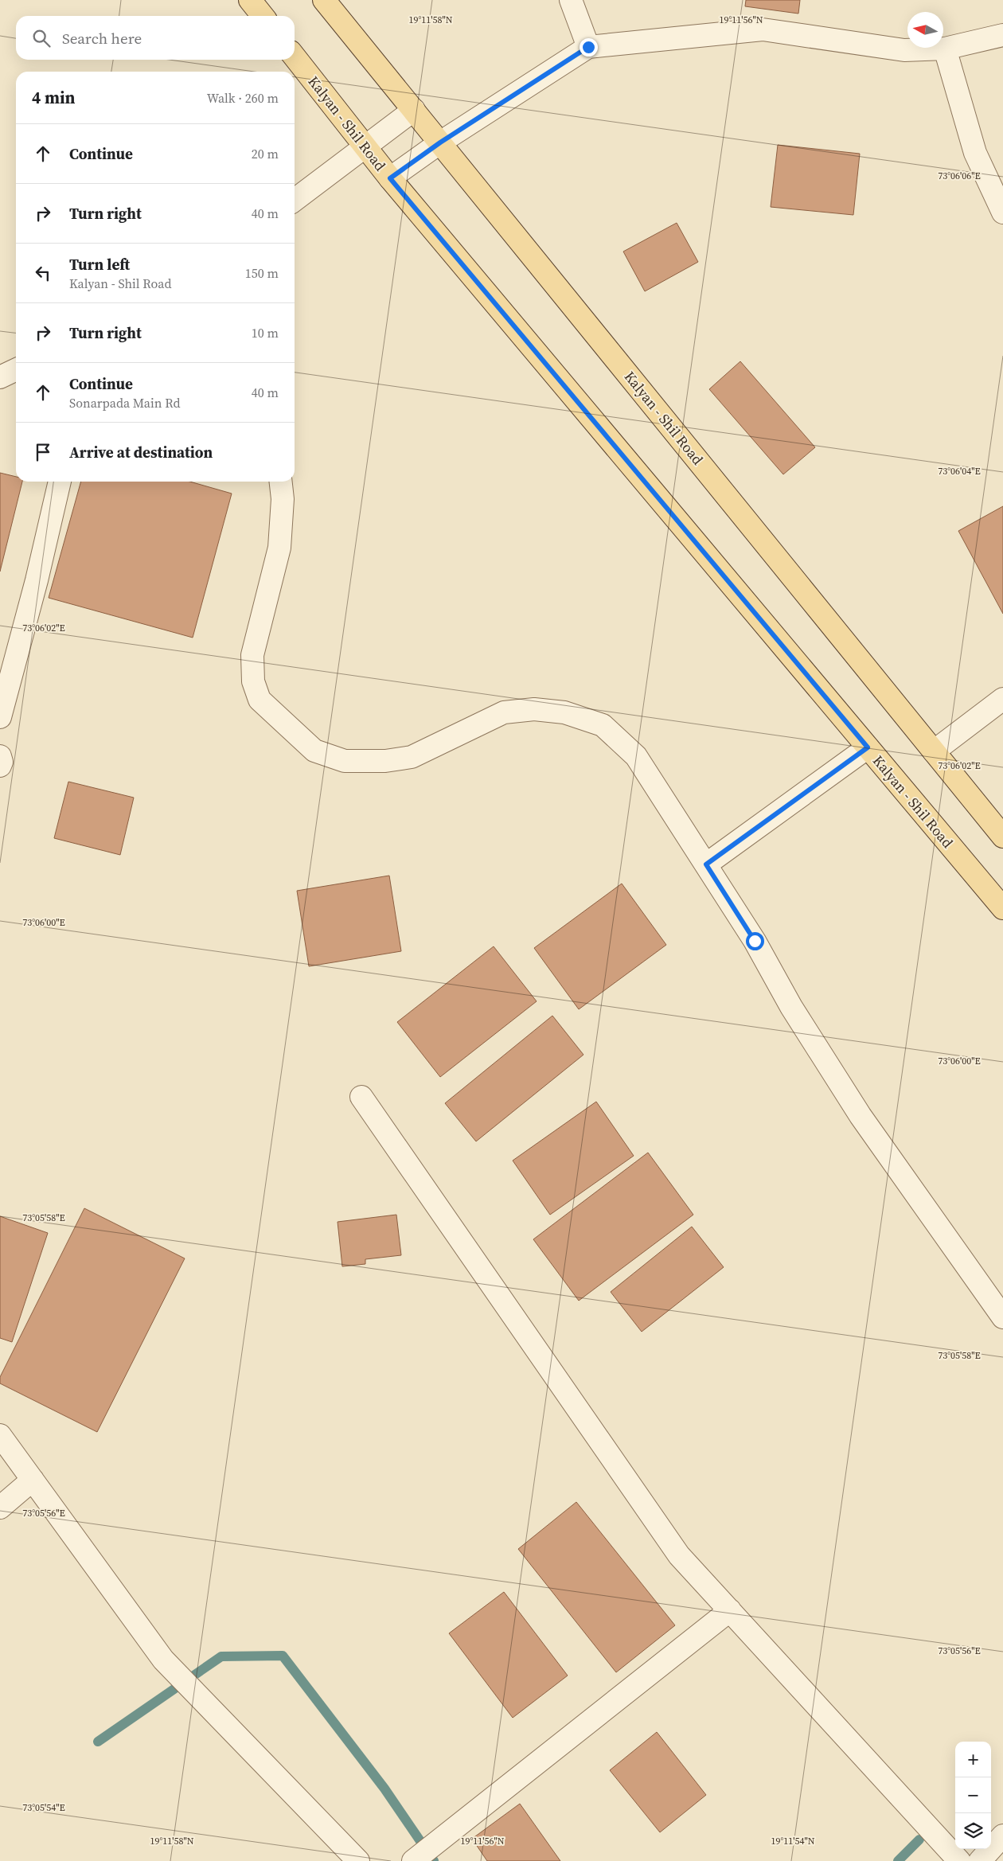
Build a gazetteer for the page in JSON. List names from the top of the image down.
{
  "streets": {
    "main road": ["Kalyan - Shil Road"]
  },
  "north": "left",
  "page": {
    "search": "Search here",
    "heading": ["4 min", "Walk · 260 m"],
    "list": [
      ["Continue", "20 m"],
      ["Turn right", "40 m"],
      ["Turn left", "Kalyan - Shil Road", "150 m"],
      ["Turn right", "10 m"],
      ["Continue", "Sonarpada Main Rd", "40 m"],
      "Arrive at destination"
    ],
    "map_buttons": ["+", "−"]
  },
  "coordinates": [
    "19°11'58\"N",
    "19°11'56\"N",
    "73°06'06\"E",
    "73°06'04\"E",
    "73°06'02\"E",
    "73°06'00\"E",
    "73°05'58\"E",
    "73°05'56\"E",
    "73°05'54\"E",
    "19°11'54\"N"
  ]
}
